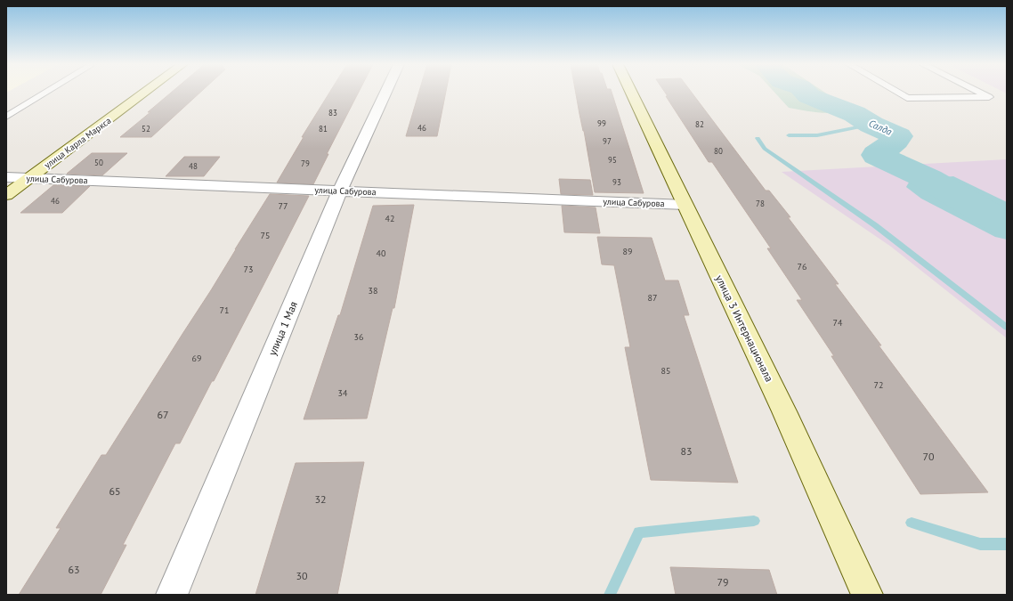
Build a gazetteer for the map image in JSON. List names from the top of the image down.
{
  "streets": {
    "main road": ["улица Карла Маркса", "улица 3 Интернационала"],
    "street": ["улица Сабурова", "улица 1 Мая"]
  },
  "crossings": [
    ["улица Карла Маркса", "улица Сабурова"],
    ["улица Сабурова", "улица 1 Мая"],
    ["улица Сабурова", "улица 3 Интернационала"]
  ],
  "water": ["Салда"],
  "house_numbers": [
    "83",
    "99",
    "82",
    "46",
    "52",
    "81",
    "97",
    "80",
    "95",
    "50",
    "79",
    "48",
    "93",
    "46",
    "78",
    "77",
    "42",
    "75",
    "89",
    "40",
    "76",
    "73",
    "38",
    "87",
    "71",
    "74",
    "36",
    "69",
    "85",
    "72",
    "34",
    "67",
    "83",
    "70",
    "65",
    "32",
    "63",
    "30",
    "79"
  ]
}
